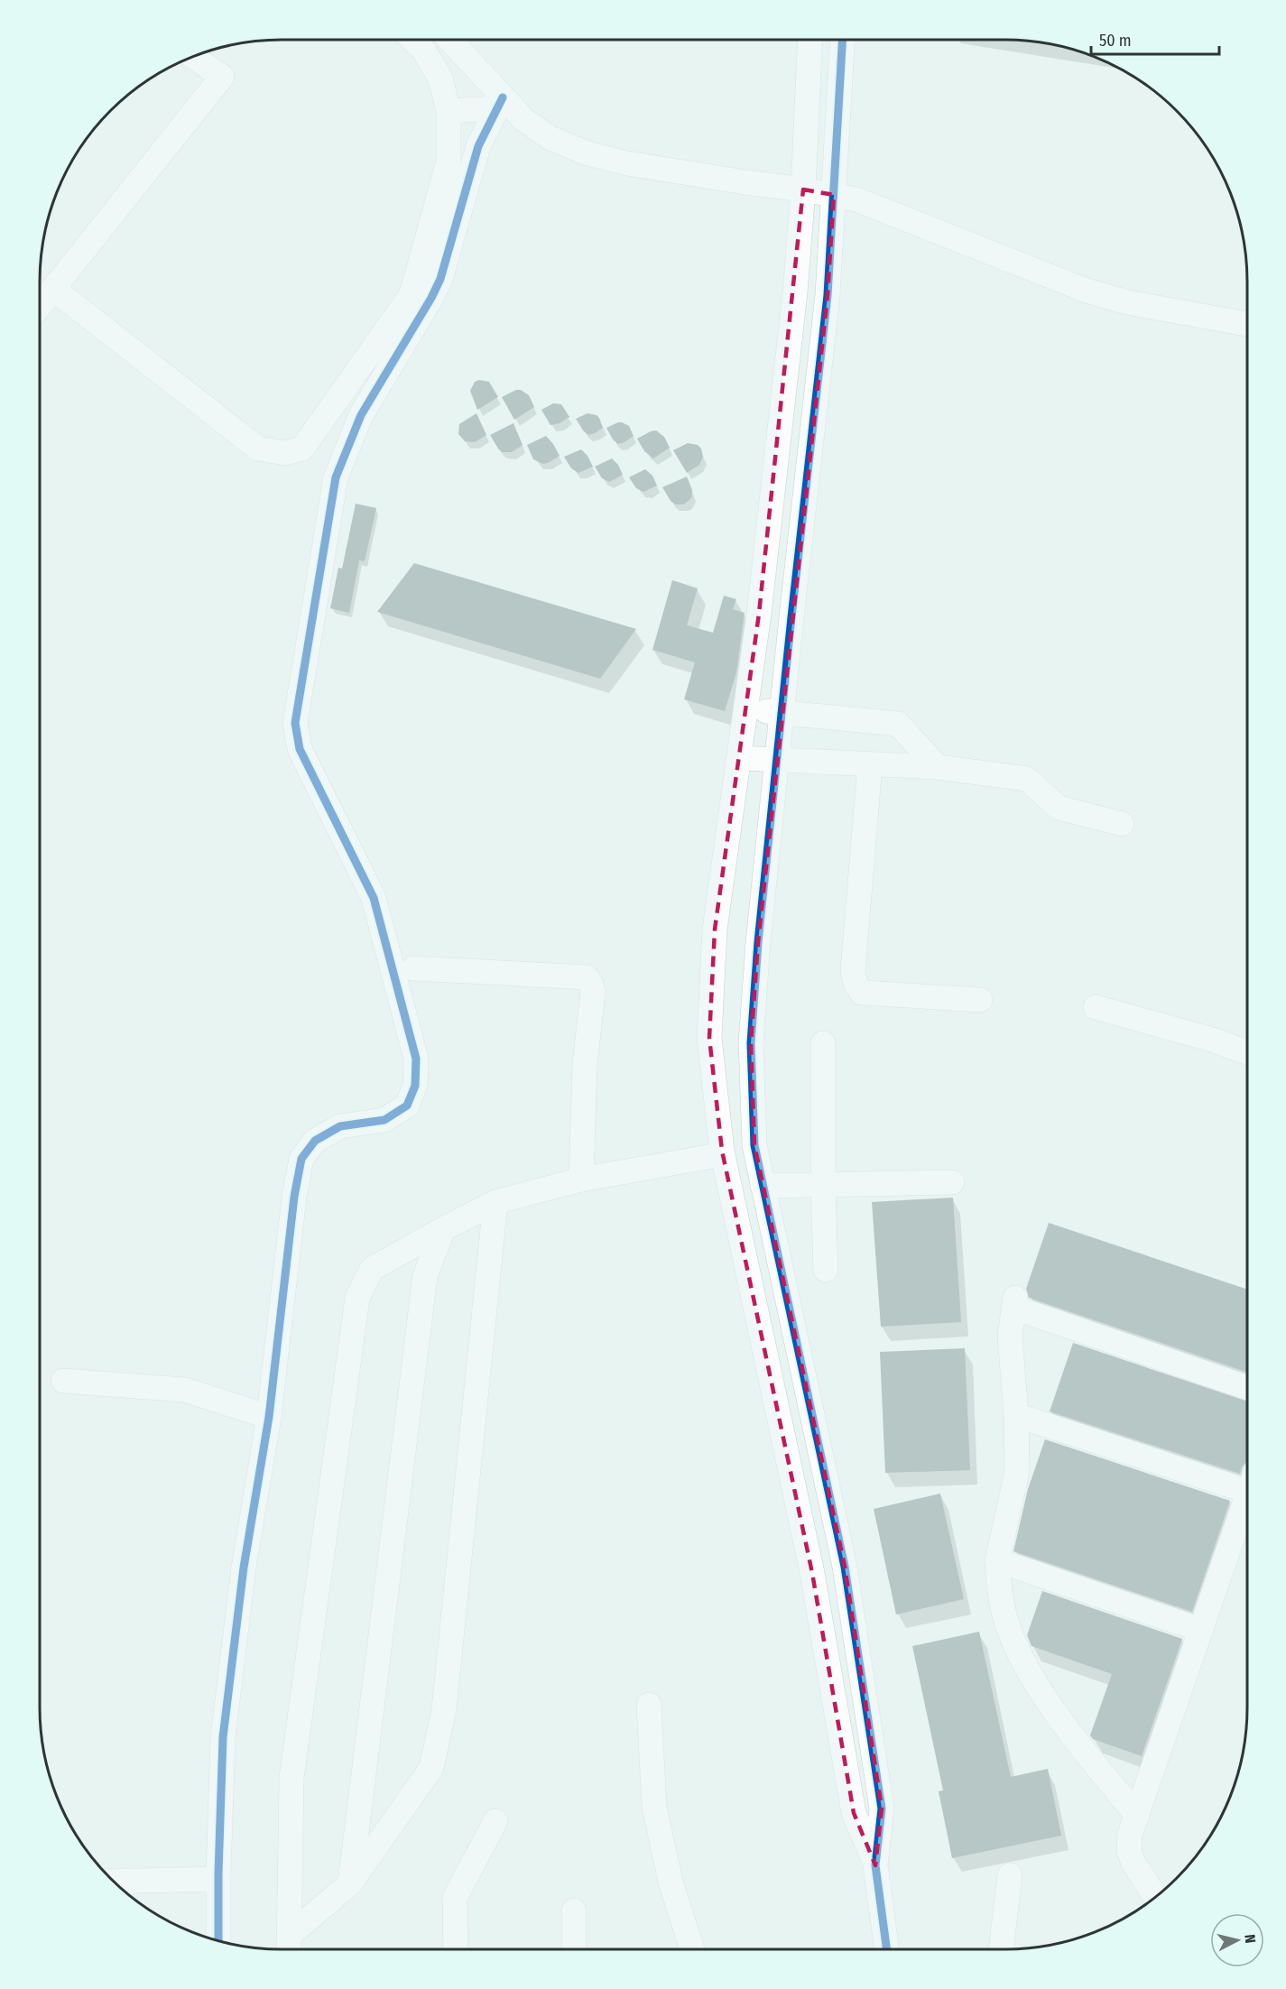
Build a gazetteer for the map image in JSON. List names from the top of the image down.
{
  "scale_bar": "50 m",
  "north": "right"
}
